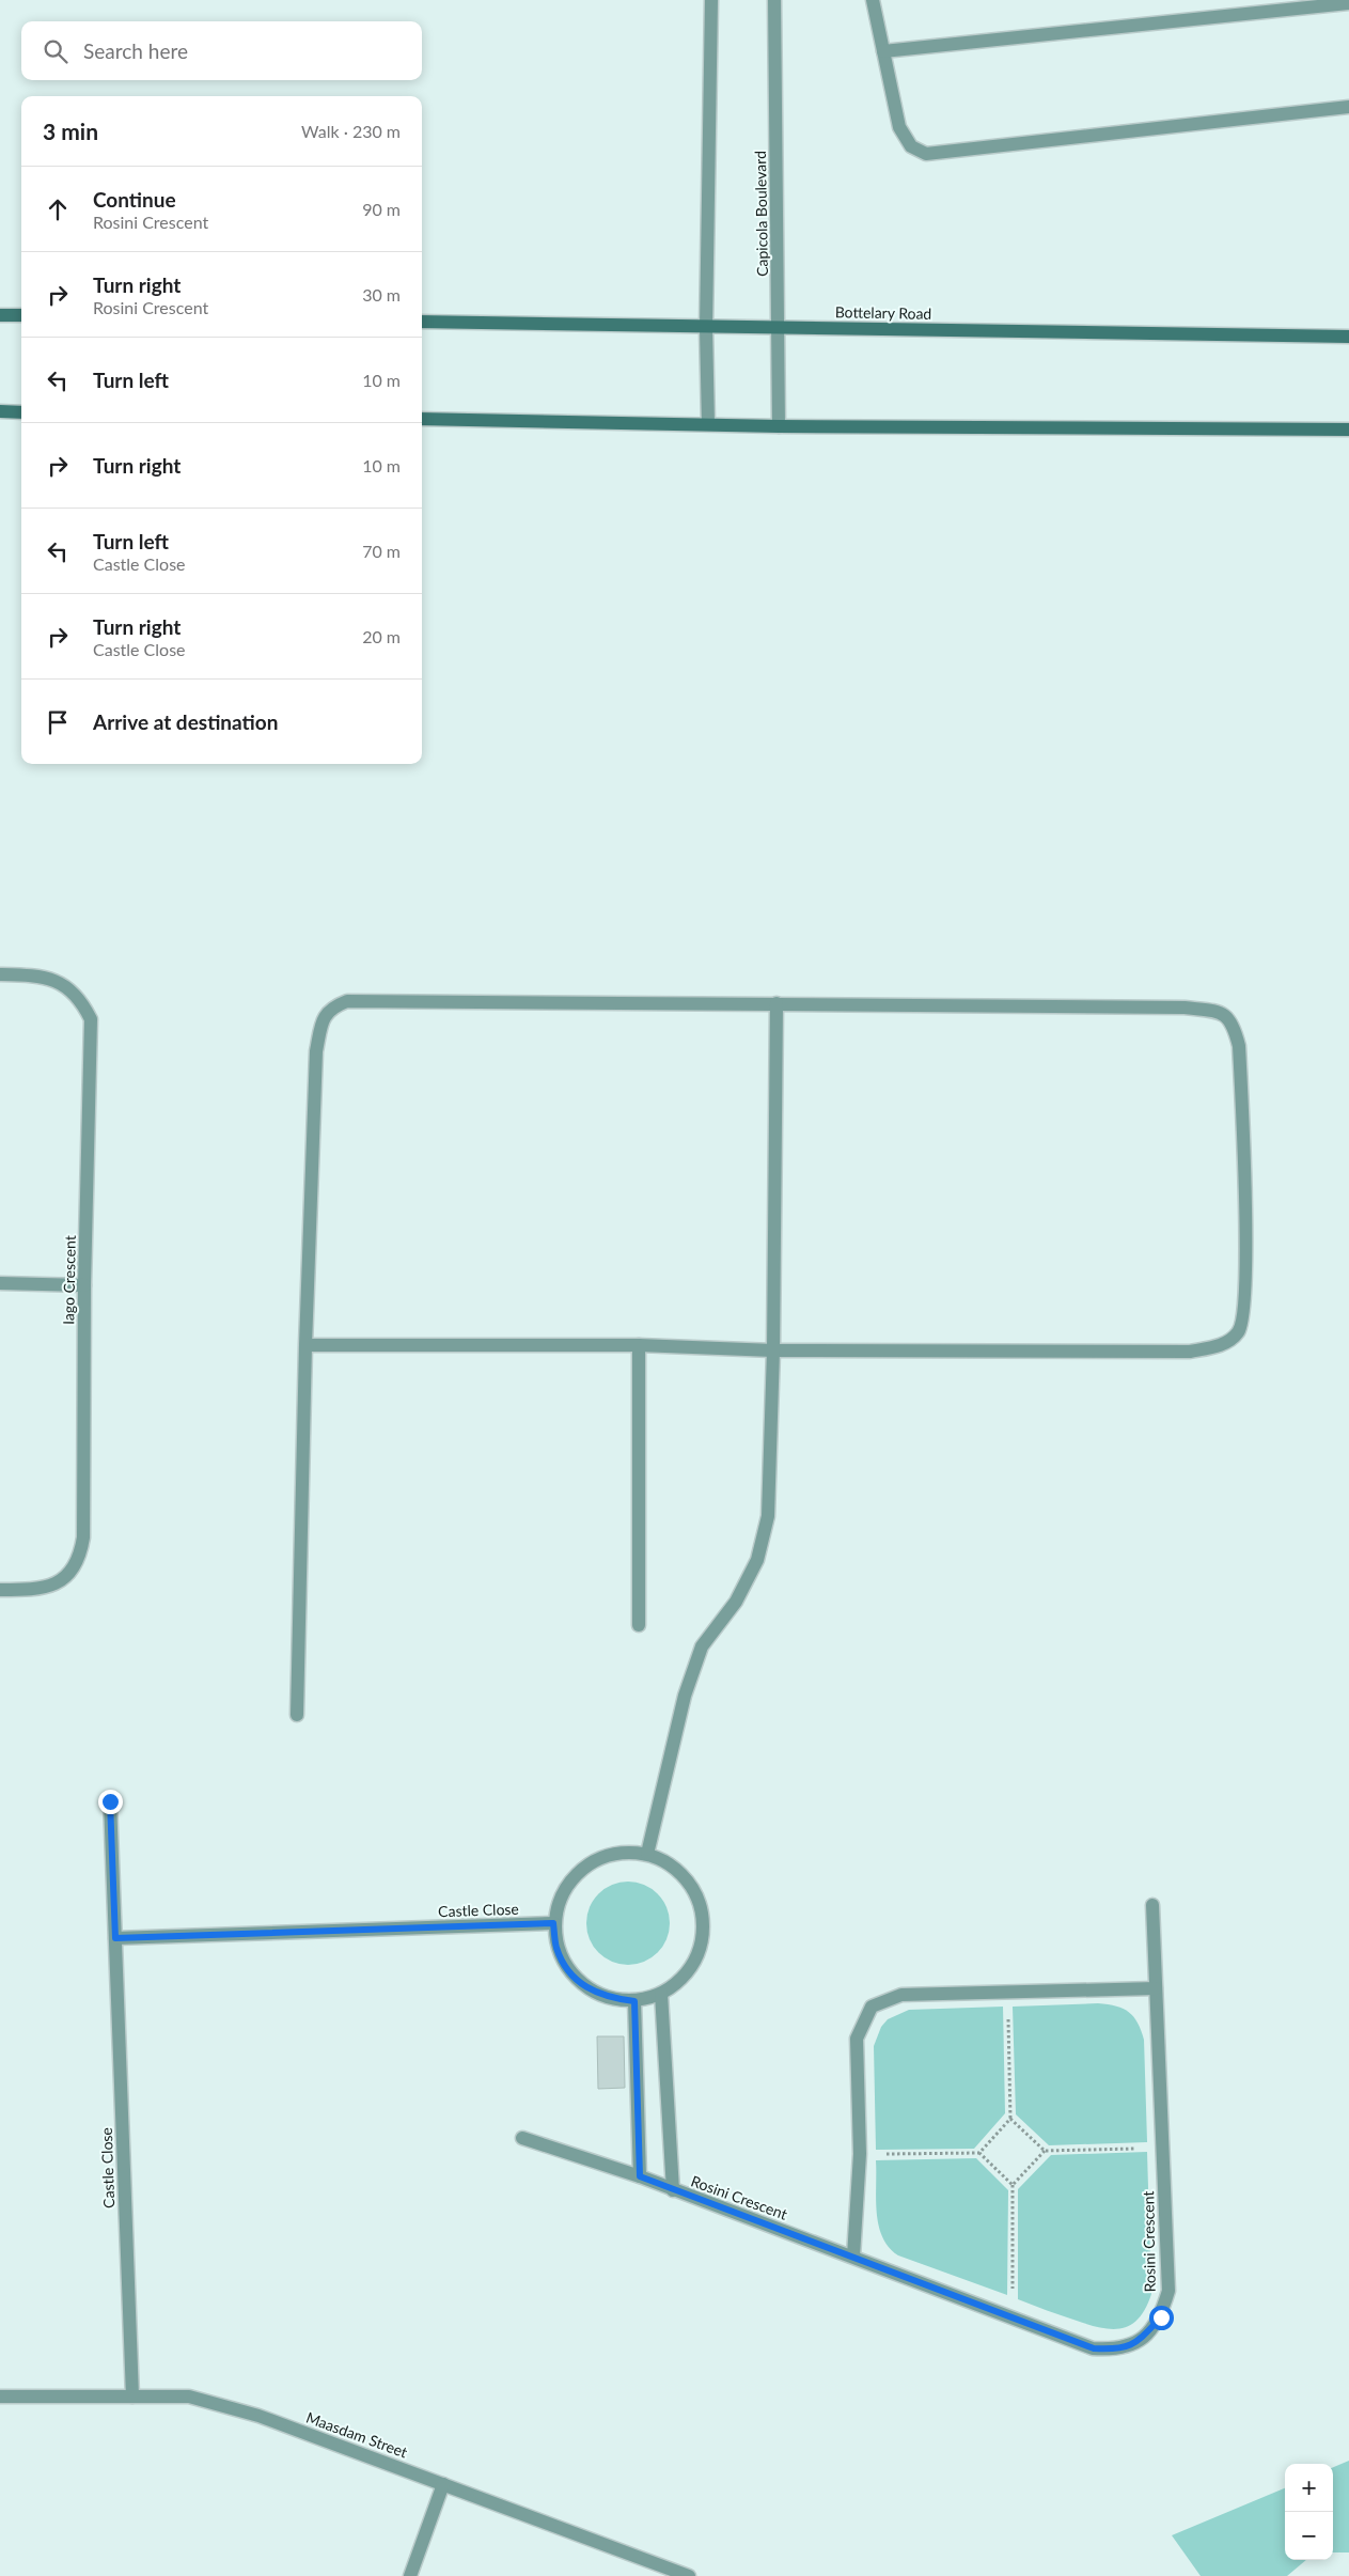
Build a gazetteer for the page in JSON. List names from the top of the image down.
{
  "streets": {
    "main road": ["Bottelary Road"],
    "street": [
      "Capicola Boulevard",
      "Iago Crescent",
      "Castle Close",
      "Rosini Crescent",
      "Maasdam Street"
    ]
  },
  "crossings": [
    ["Capicola Boulevard", "Bottelary Road"],
    ["Castle Close", "Rosini Crescent"],
    ["Castle Close", "Maasdam Street"]
  ],
  "page": {
    "search": "Search here",
    "heading": ["3 min", "Walk · 230 m"],
    "list": [
      ["Continue", "Rosini Crescent", "90 m"],
      ["Turn right", "Rosini Crescent", "30 m"],
      ["Turn left", "10 m"],
      ["Turn right", "10 m"],
      ["Turn left", "Castle Close", "70 m"],
      ["Turn right", "Castle Close", "20 m"],
      "Arrive at destination"
    ],
    "map_buttons": ["+", "−"]
  }
}
